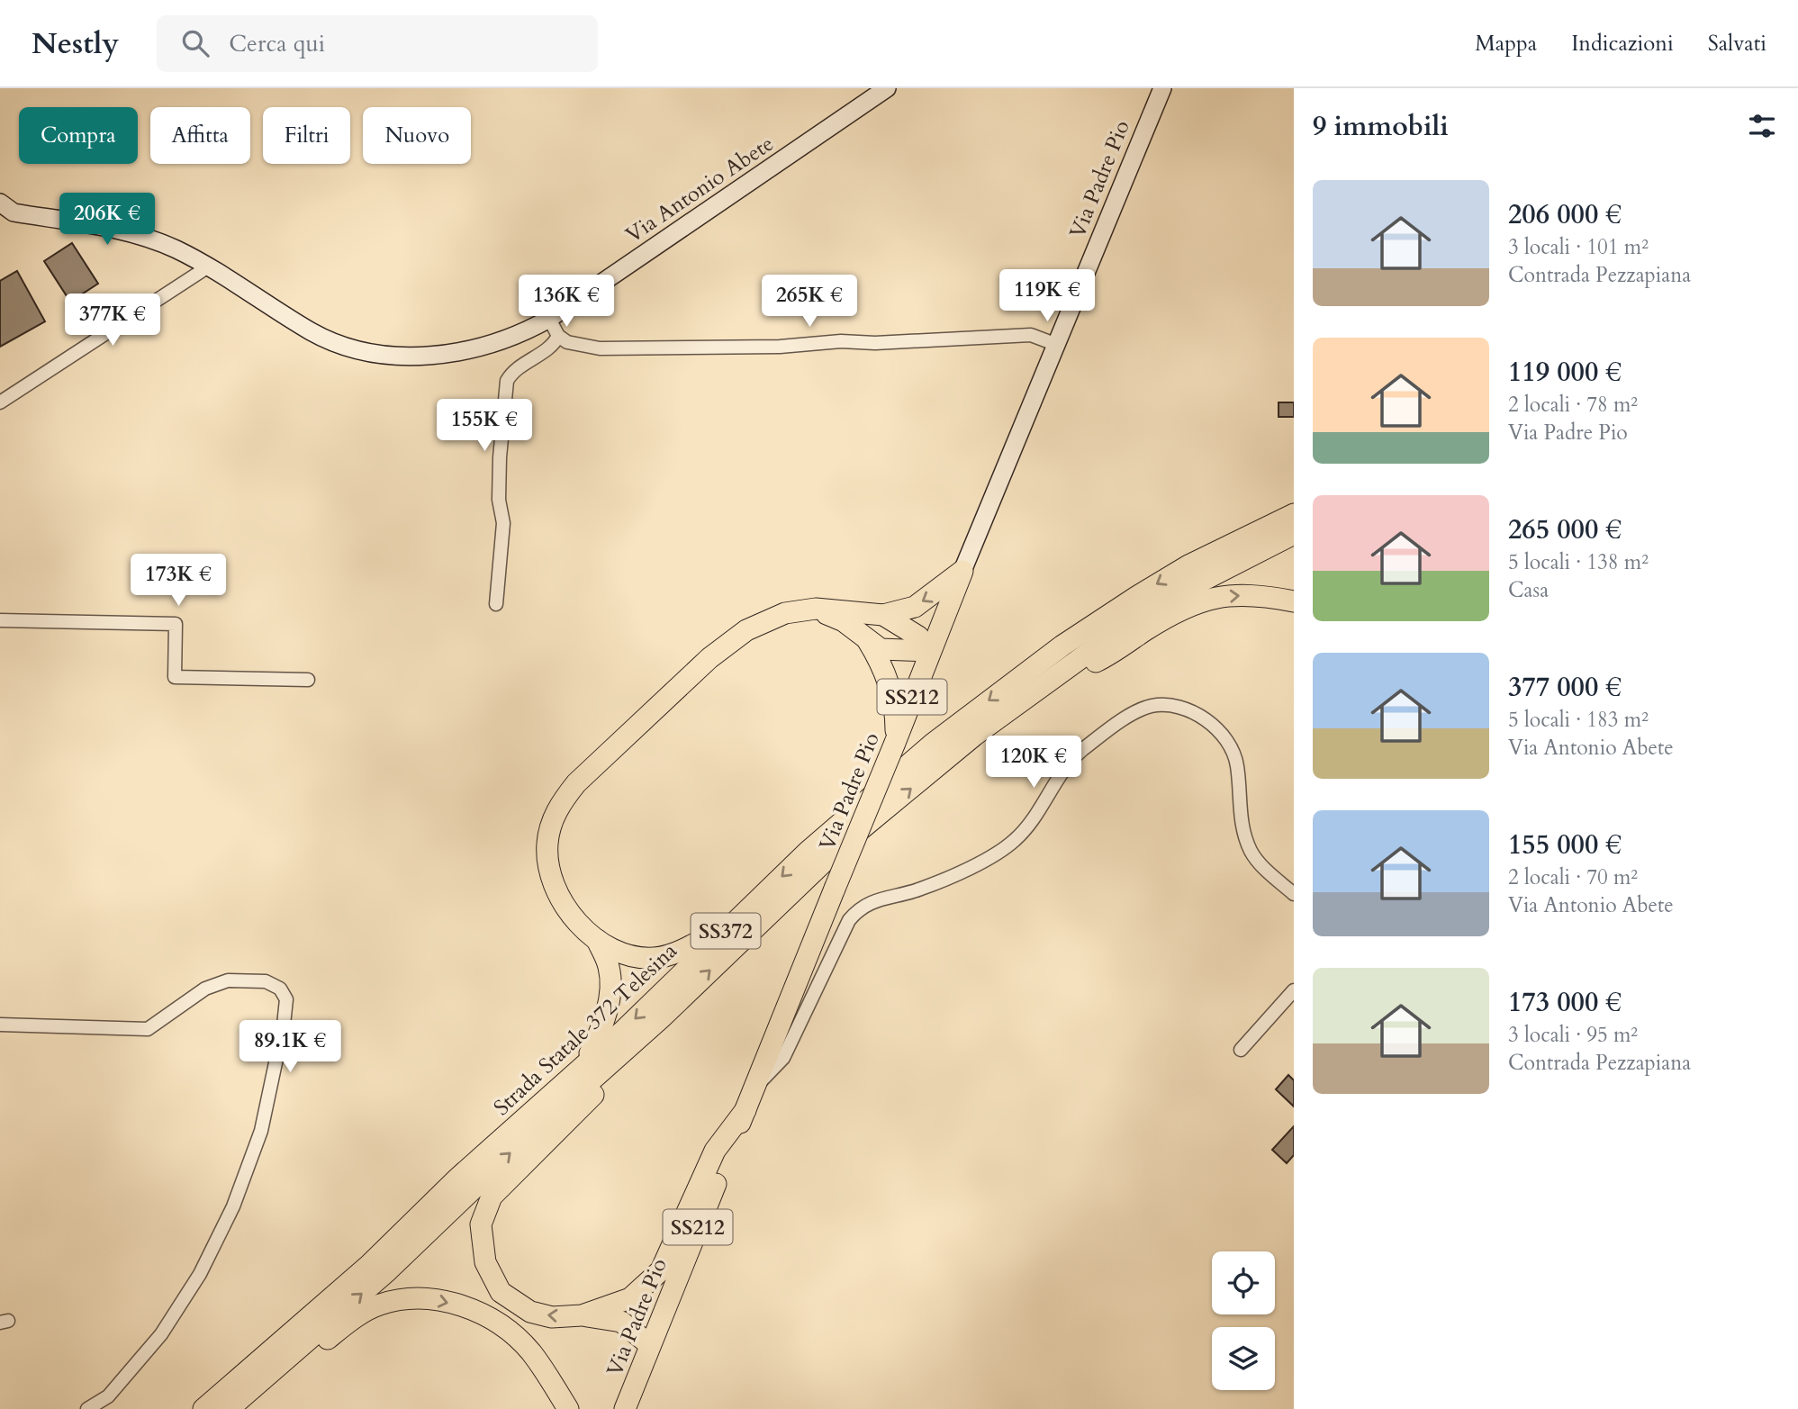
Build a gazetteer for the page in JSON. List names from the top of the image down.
{
  "streets": {
    "highway": [
      "Via Padre Pio",
      "SS212",
      "SS372",
      "Strada Statale 372 Telesina"
    ],
    "main road": ["Via Antonio Abete"]
  },
  "page": {
    "header": "Nestly",
    "search": "Cerca qui",
    "nav": ["Mappa", "Indicazioni", "Salvati"],
    "heading": "9 immobili",
    "chip": [
      "Compra",
      "Affitta",
      "Filtri",
      "Nuovo"
    ],
    "list": [
      {
        "name": "206 000 €",
        "note": "3 locali · 101 m² · Contrada Pezzapiana"
      },
      {
        "name": "119 000 €",
        "note": "2 locali · 78 m² · Via Padre Pio"
      },
      {
        "name": "265 000 €",
        "note": "5 locali · 138 m² · Casa"
      },
      {
        "name": "377 000 €",
        "note": "5 locali · 183 m² · Via Antonio Abete"
      },
      {
        "name": "155 000 €",
        "note": "2 locali · 70 m² · Via Antonio Abete"
      },
      {
        "name": "173 000 €",
        "note": "3 locali · 95 m² · Contrada Pezzapiana"
      }
    ],
    "price": [
      "206K €",
      "119K €",
      "136K €",
      "265K €",
      "377K €",
      "155K €",
      "173K €",
      "120K €",
      "89.1K €"
    ]
  }
}
